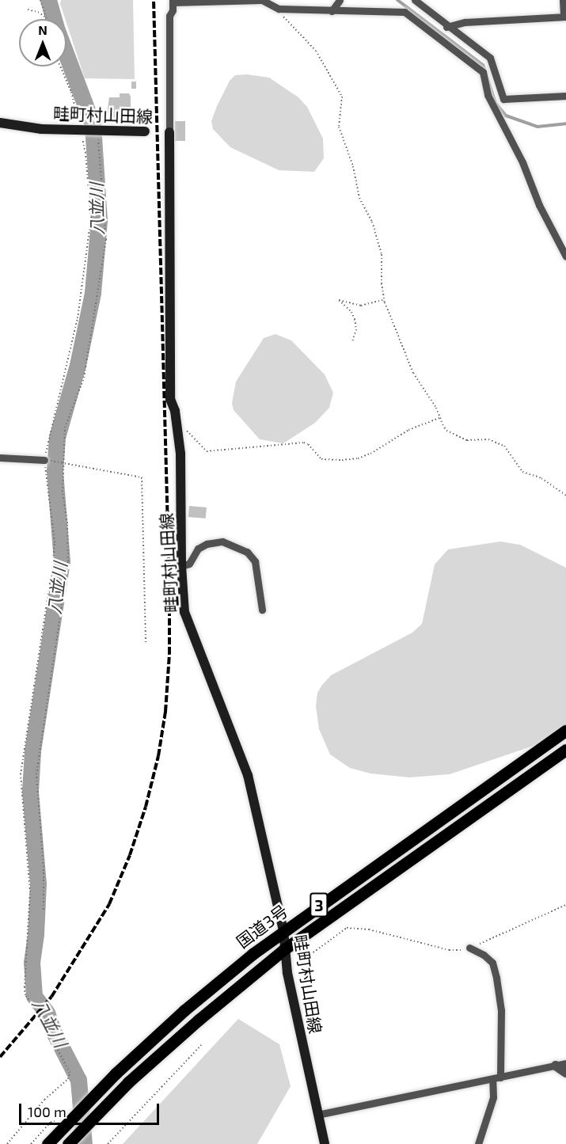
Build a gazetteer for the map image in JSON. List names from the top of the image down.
{
  "streets": {
    "highway": ["3", "国道3号"],
    "main road": ["畦町村山田線"]
  },
  "crossings": [
    ["畦町村山田線", "国道3号"]
  ],
  "water": ["八並川"],
  "scale_bar": "100 m",
  "north": "top"
}
